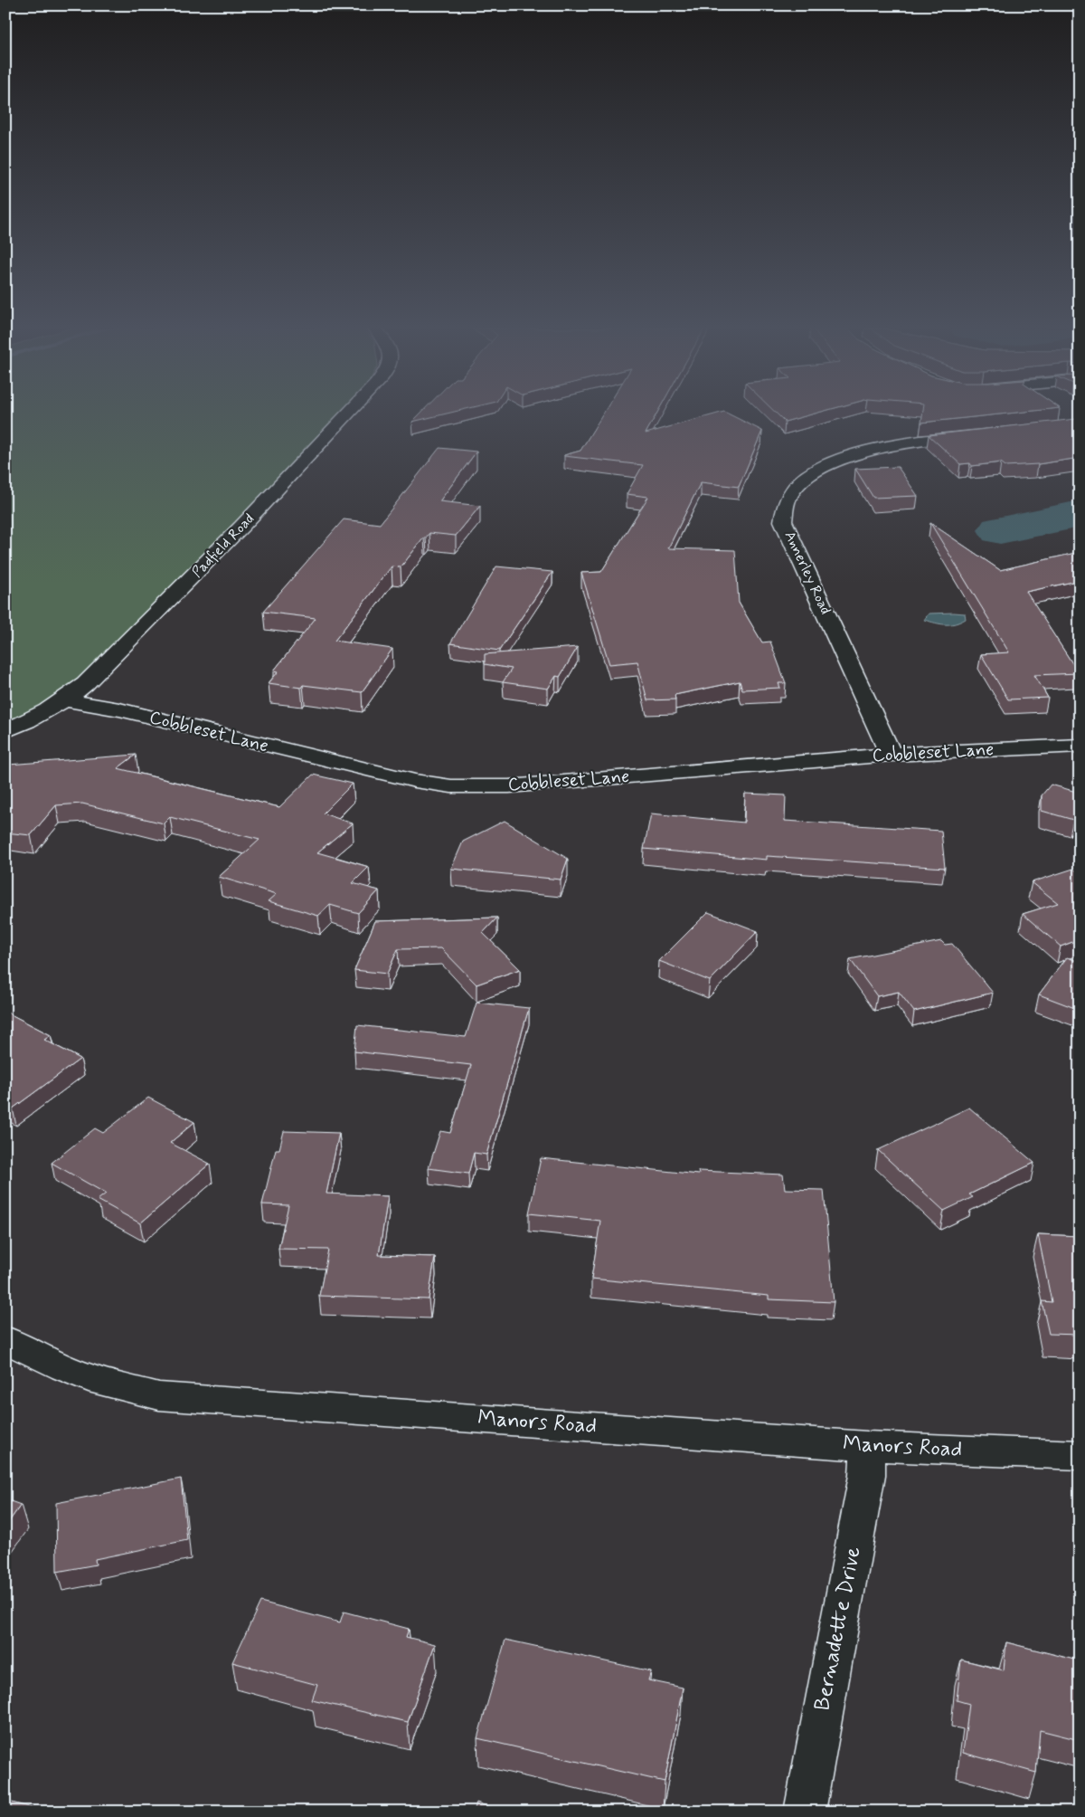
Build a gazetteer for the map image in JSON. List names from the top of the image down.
{
  "streets": {
    "street": [
      "Padfield Road",
      "Annerley Road",
      "Cobbleset Lane",
      "Manors Road",
      "Bernadette Drive"
    ]
  },
  "crossings": [
    ["Padfield Road", "Cobbleset Lane"],
    ["Annerley Road", "Cobbleset Lane"],
    ["Manors Road", "Bernadette Drive"]
  ]
}
